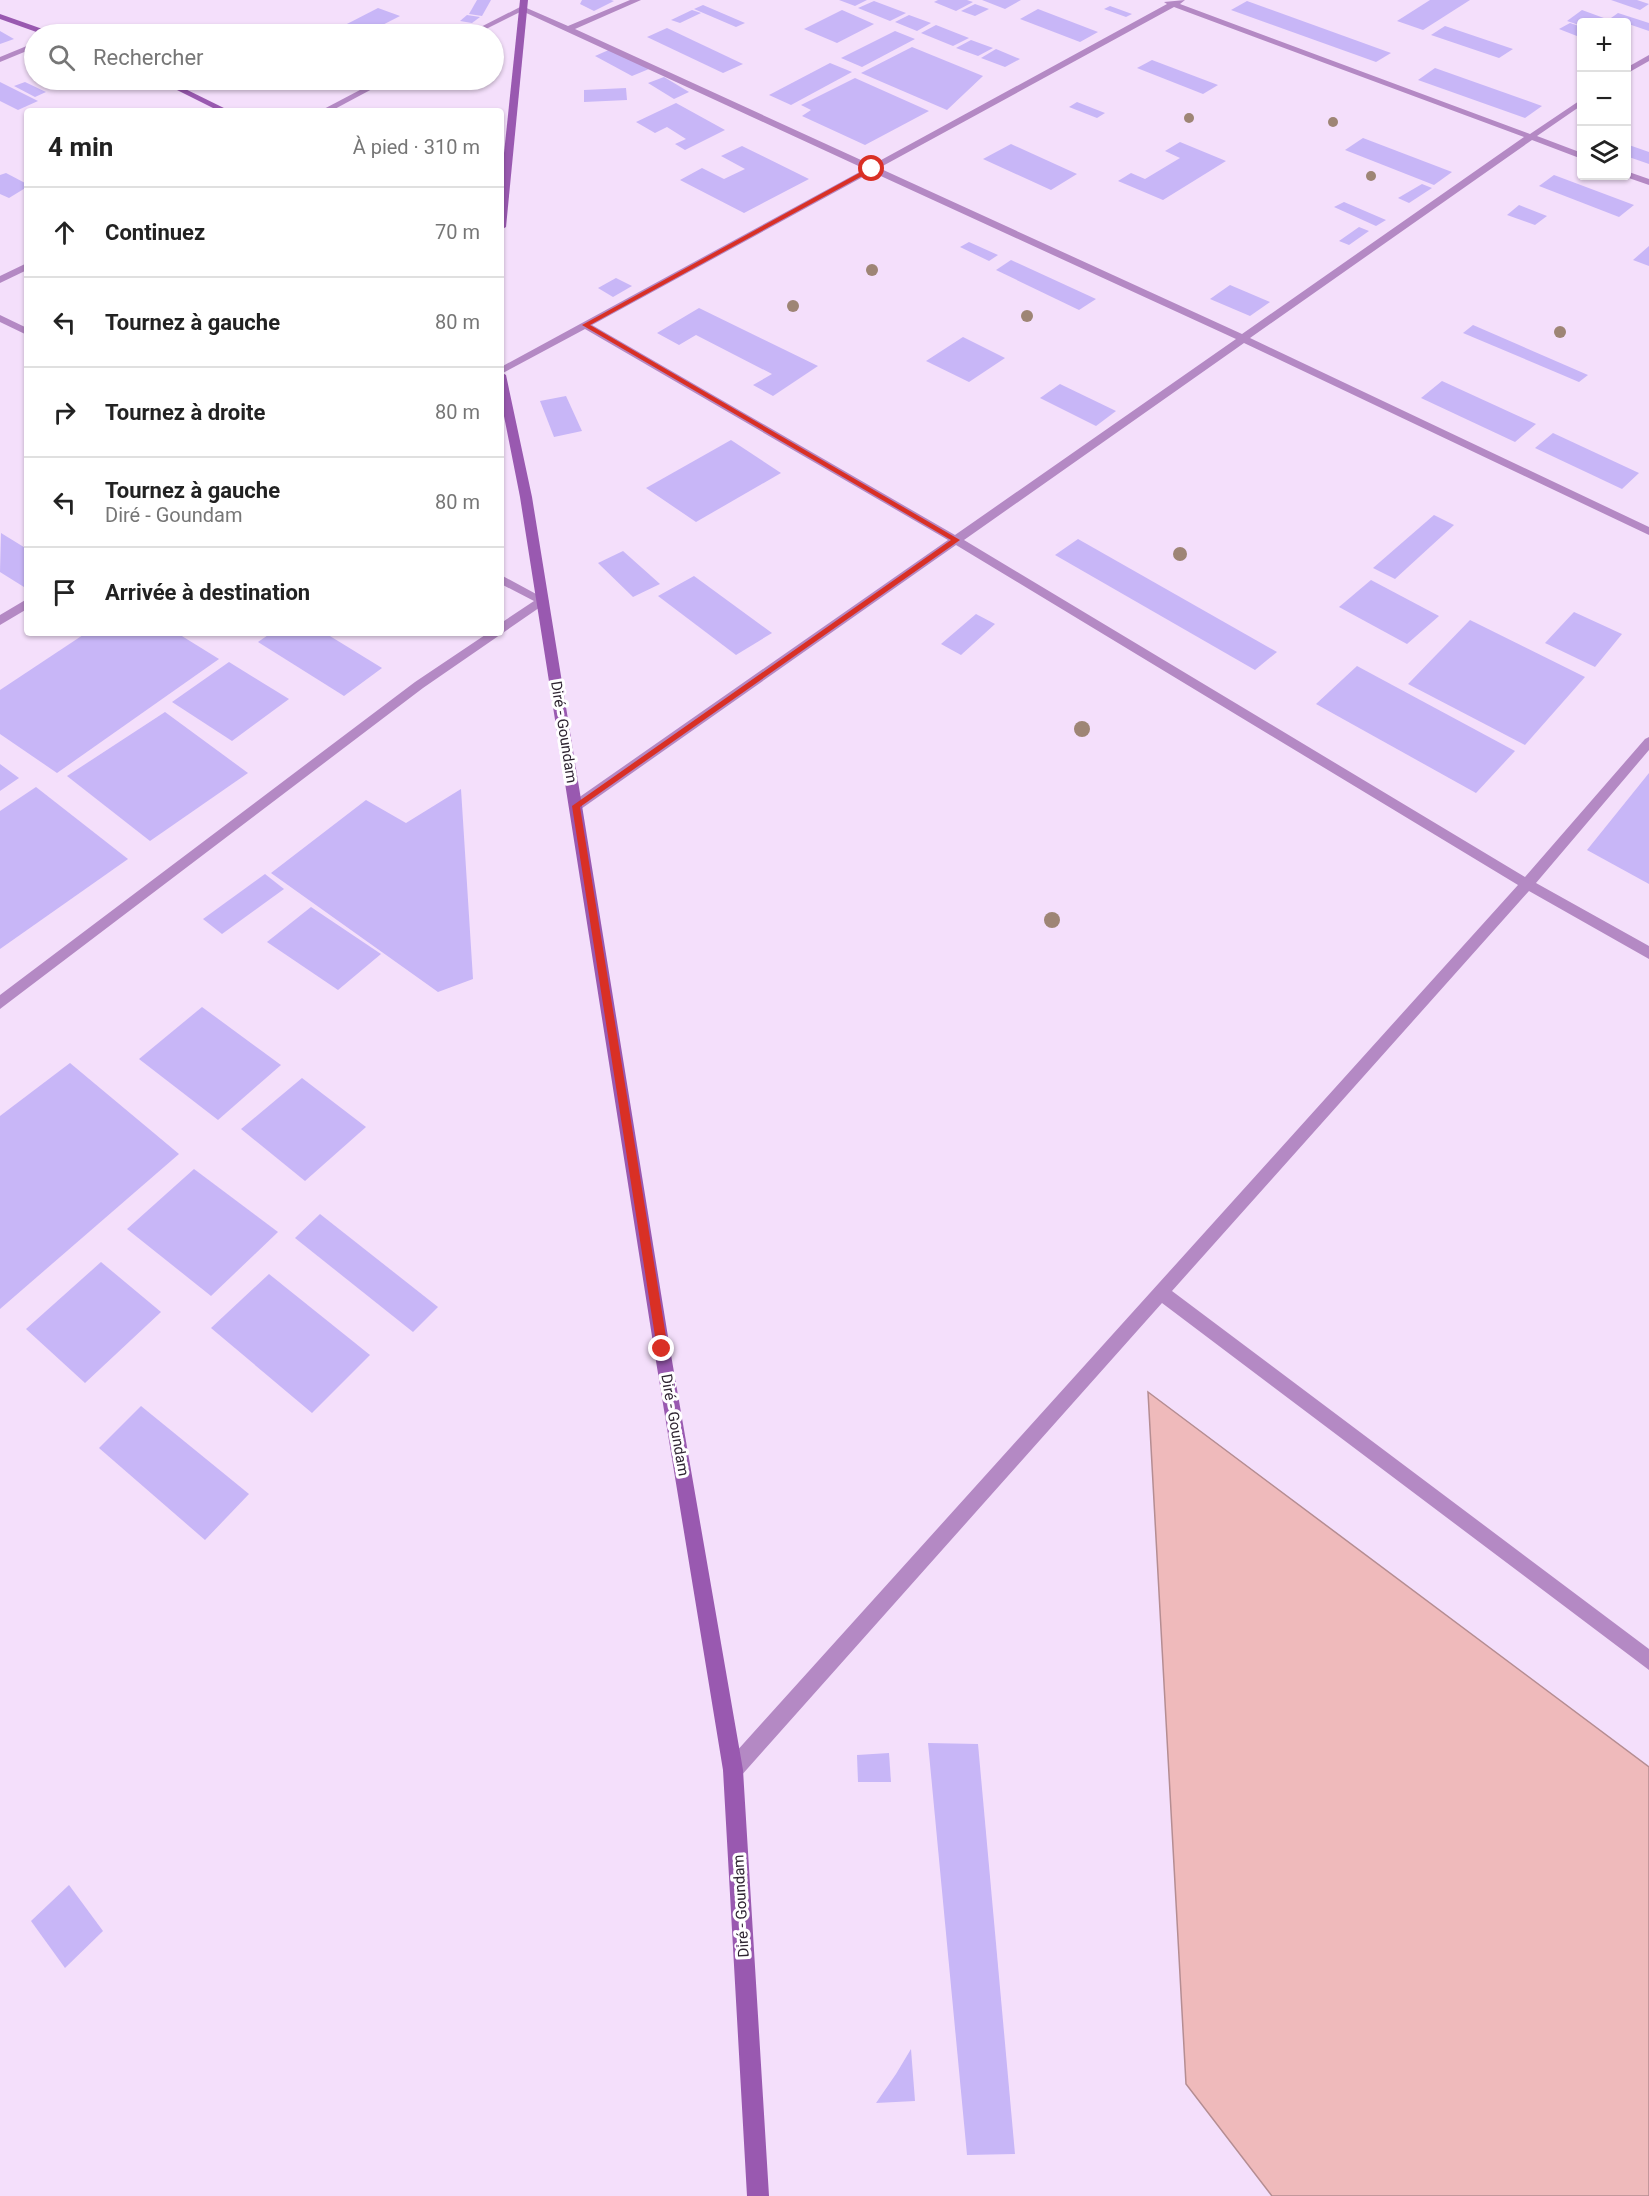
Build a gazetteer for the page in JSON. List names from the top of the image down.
{
  "streets": {
    "main road": ["Diré - Goundam"]
  },
  "page": {
    "map_buttons": ["+", "−"],
    "search": "Rechercher",
    "heading": ["4 min", "À pied · 310 m"],
    "list": [
      ["Continuez", "70 m"],
      ["Tournez à gauche", "80 m"],
      ["Tournez à droite", "80 m"],
      ["Tournez à gauche", "Diré - Goundam", "80 m"],
      "Arrivée à destination"
    ]
  }
}
